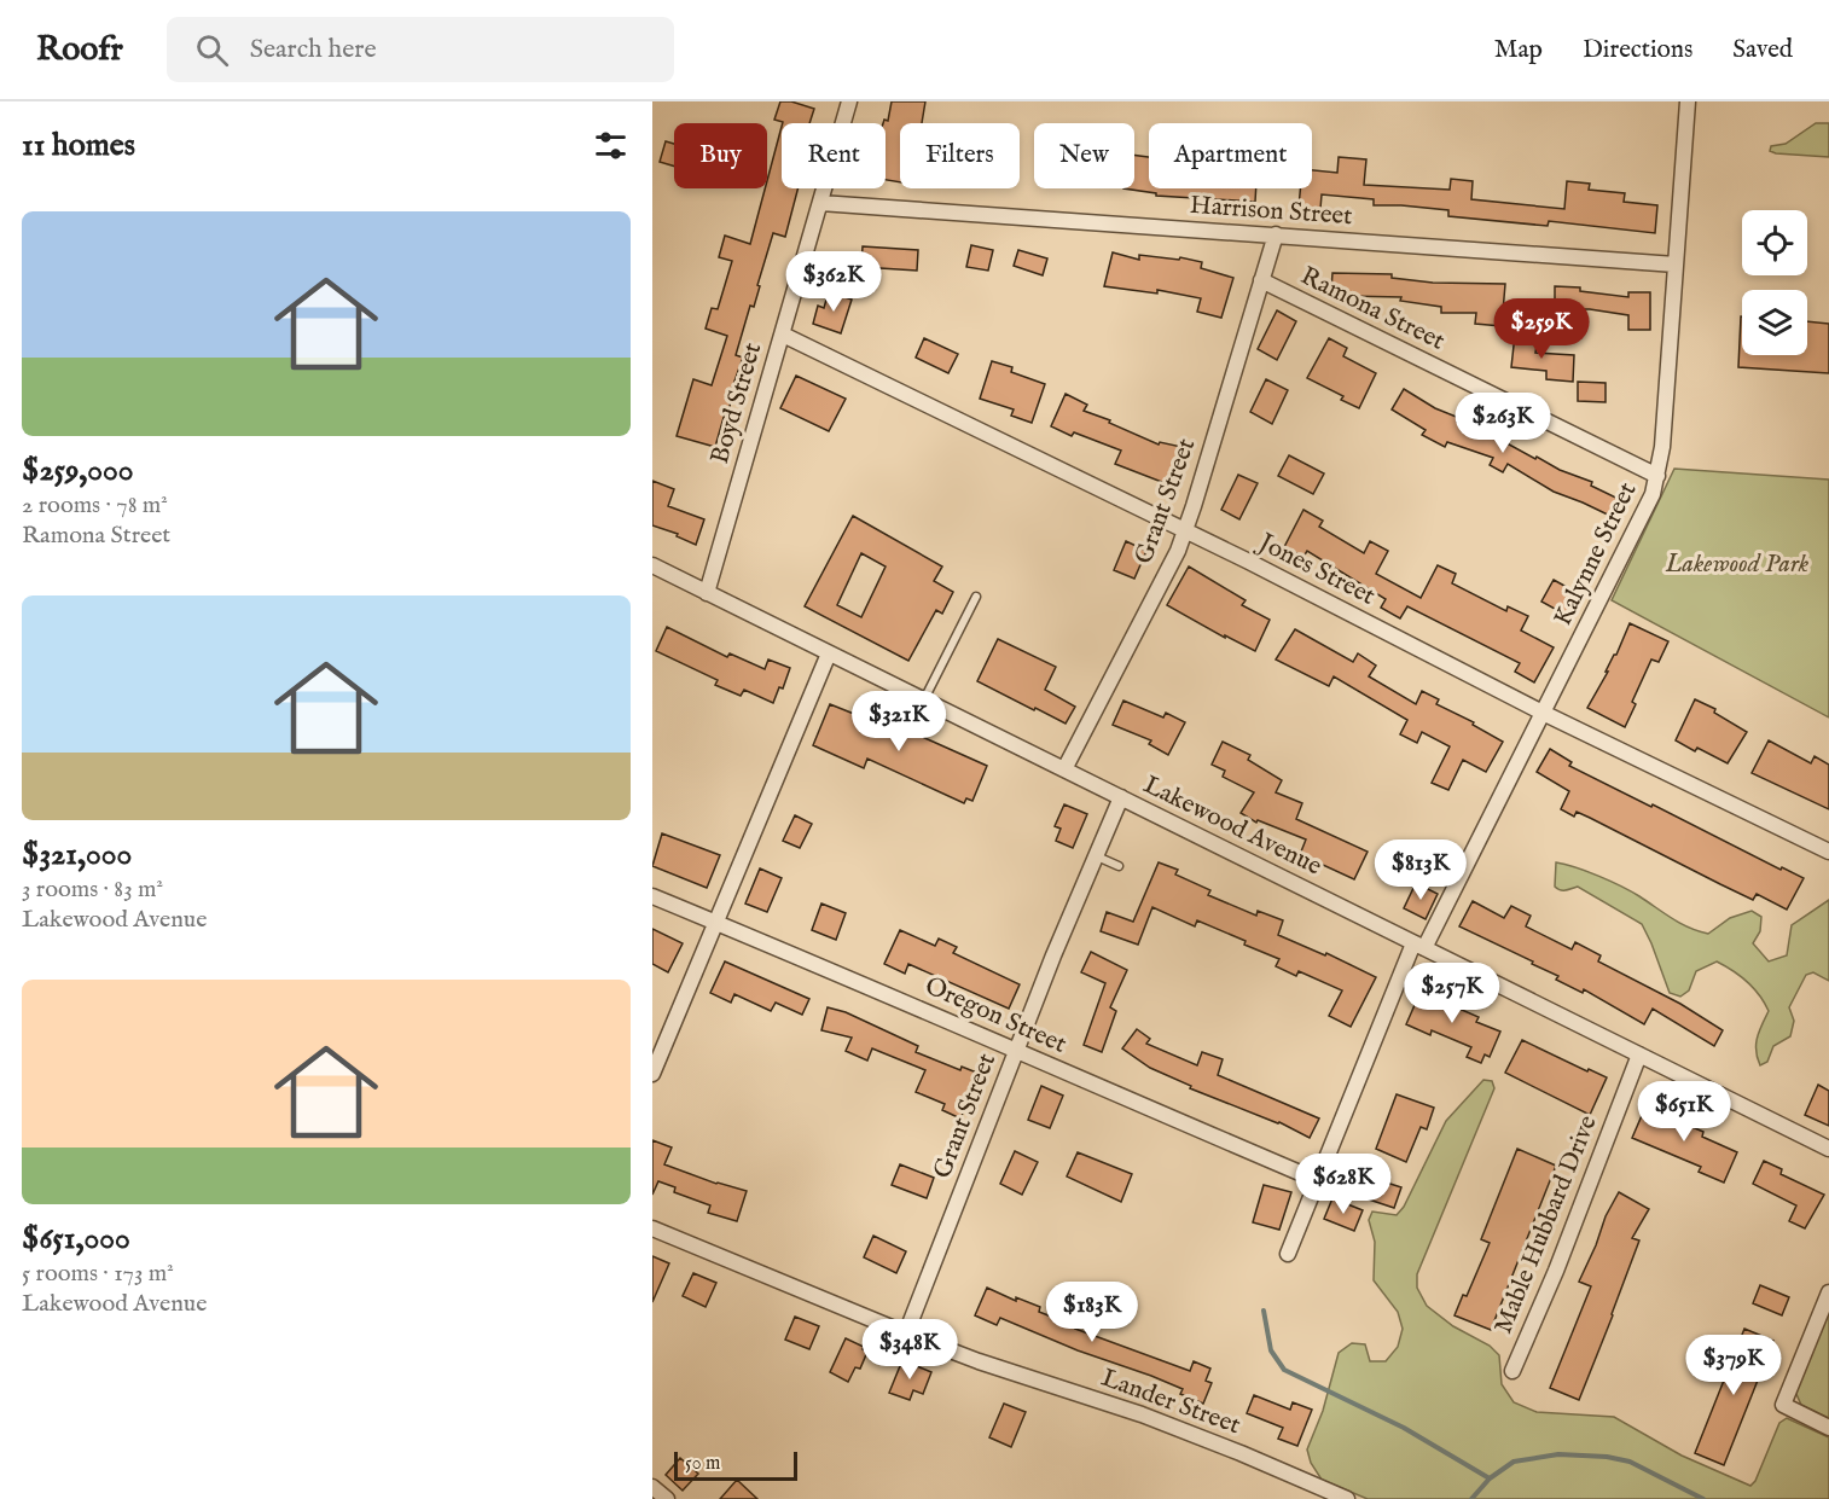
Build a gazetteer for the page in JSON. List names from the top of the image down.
{
  "streets": {
    "street": [
      "Harrison Street",
      "Ramona Street",
      "Boyd Street",
      "Grant Street",
      "Kalynne Street",
      "Jones Street",
      "Lakewood Avenue",
      "Oregon Street",
      "Mable Hubbard Drive",
      "Lander Street"
    ]
  },
  "crossings": [
    ["Harrison Street", "Boyd Street"],
    ["Harrison Street", "Grant Street"],
    ["Harrison Street", "Kalynne Street"],
    ["Ramona Street", "Grant Street"],
    ["Ramona Street", "Kalynne Street"],
    ["Boyd Street", "Jones Street"],
    ["Boyd Street", "Lakewood Avenue"],
    ["Grant Street", "Jones Street"],
    ["Grant Street", "Lakewood Avenue"],
    ["Grant Street", "Oregon Street"],
    ["Grant Street", "Lander Street"],
    ["Kalynne Street", "Jones Street"],
    ["Kalynne Street", "Lakewood Avenue"],
    ["Kalynne Street", "Oregon Street"],
    ["Lakewood Avenue", "Mable Hubbard Drive"]
  ],
  "parks": ["Lakewood Park"],
  "scale_bar": "50 m",
  "page": {
    "header": "Roofr",
    "search": "Search here",
    "nav": ["Map", "Directions", "Saved"],
    "heading": "11 homes",
    "chip": [
      "Buy",
      "Rent",
      "Filters",
      "New",
      "Apartment"
    ],
    "list": [
      {
        "name": "$259,000",
        "note": "2 rooms · 78 m² · Ramona Street"
      },
      {
        "name": "$321,000",
        "note": "3 rooms · 83 m² · Lakewood Avenue"
      },
      {
        "name": "$651,000",
        "note": "5 rooms · 173 m² · Lakewood Avenue"
      }
    ],
    "price": [
      "$362K",
      "$259K",
      "$263K",
      "$321K",
      "$813K",
      "$257K",
      "$651K",
      "$628K",
      "$183K",
      "$348K",
      "$379K"
    ],
    "scale": "50 m"
  }
}
